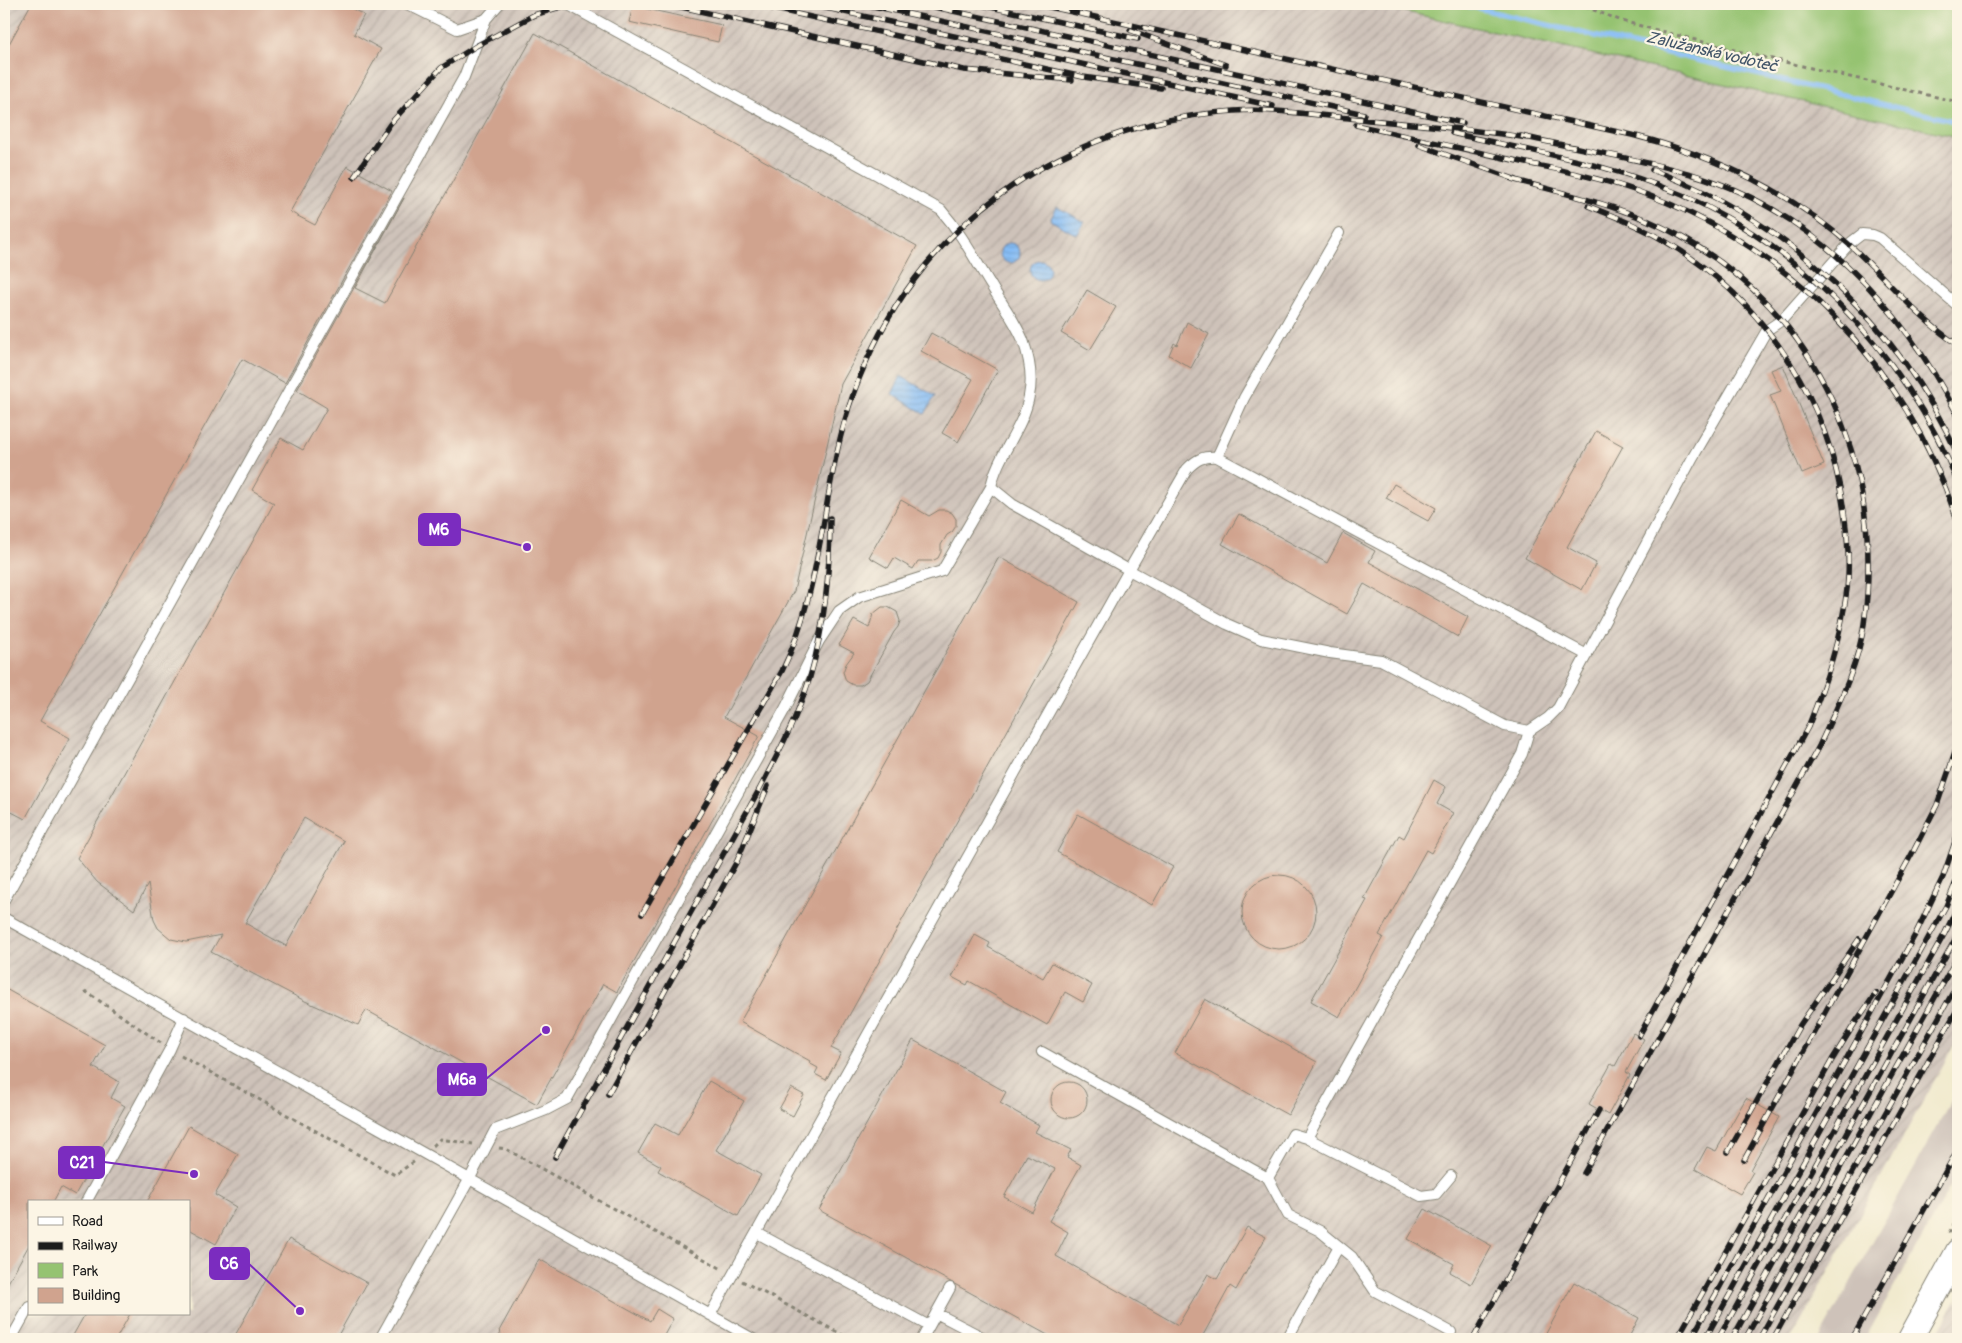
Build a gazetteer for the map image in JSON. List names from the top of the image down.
{
  "water": ["Zalužanská vodoteč"],
  "places": [
    "M6",
    "M6a",
    "C21",
    "C6"
  ],
  "legend": [
    "Road",
    "Railway",
    "Park",
    "Building"
  ]
}
